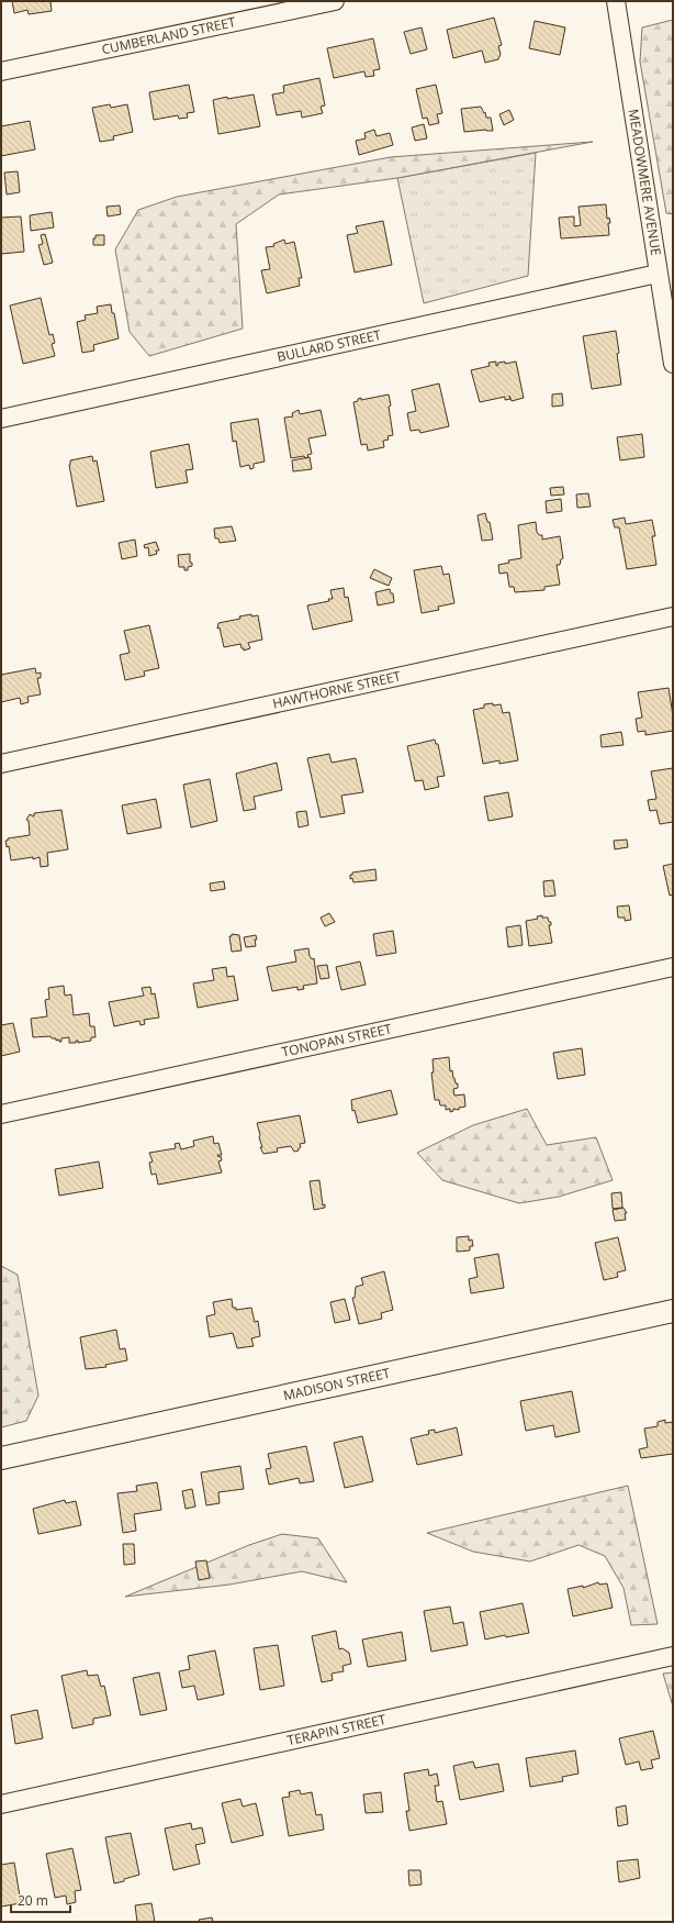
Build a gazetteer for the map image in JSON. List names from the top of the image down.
{
  "streets": {
    "street": [
      "CUMBERLAND STREET",
      "MEADOWMERE AVENUE",
      "BULLARD STREET",
      "HAWTHORNE STREET",
      "TONOPAN STREET",
      "MADISON STREET",
      "TERAPIN STREET"
    ]
  },
  "crossings": [
    ["MEADOWMERE AVENUE", "BULLARD STREET"]
  ],
  "scale_bar": "20 m"
}
